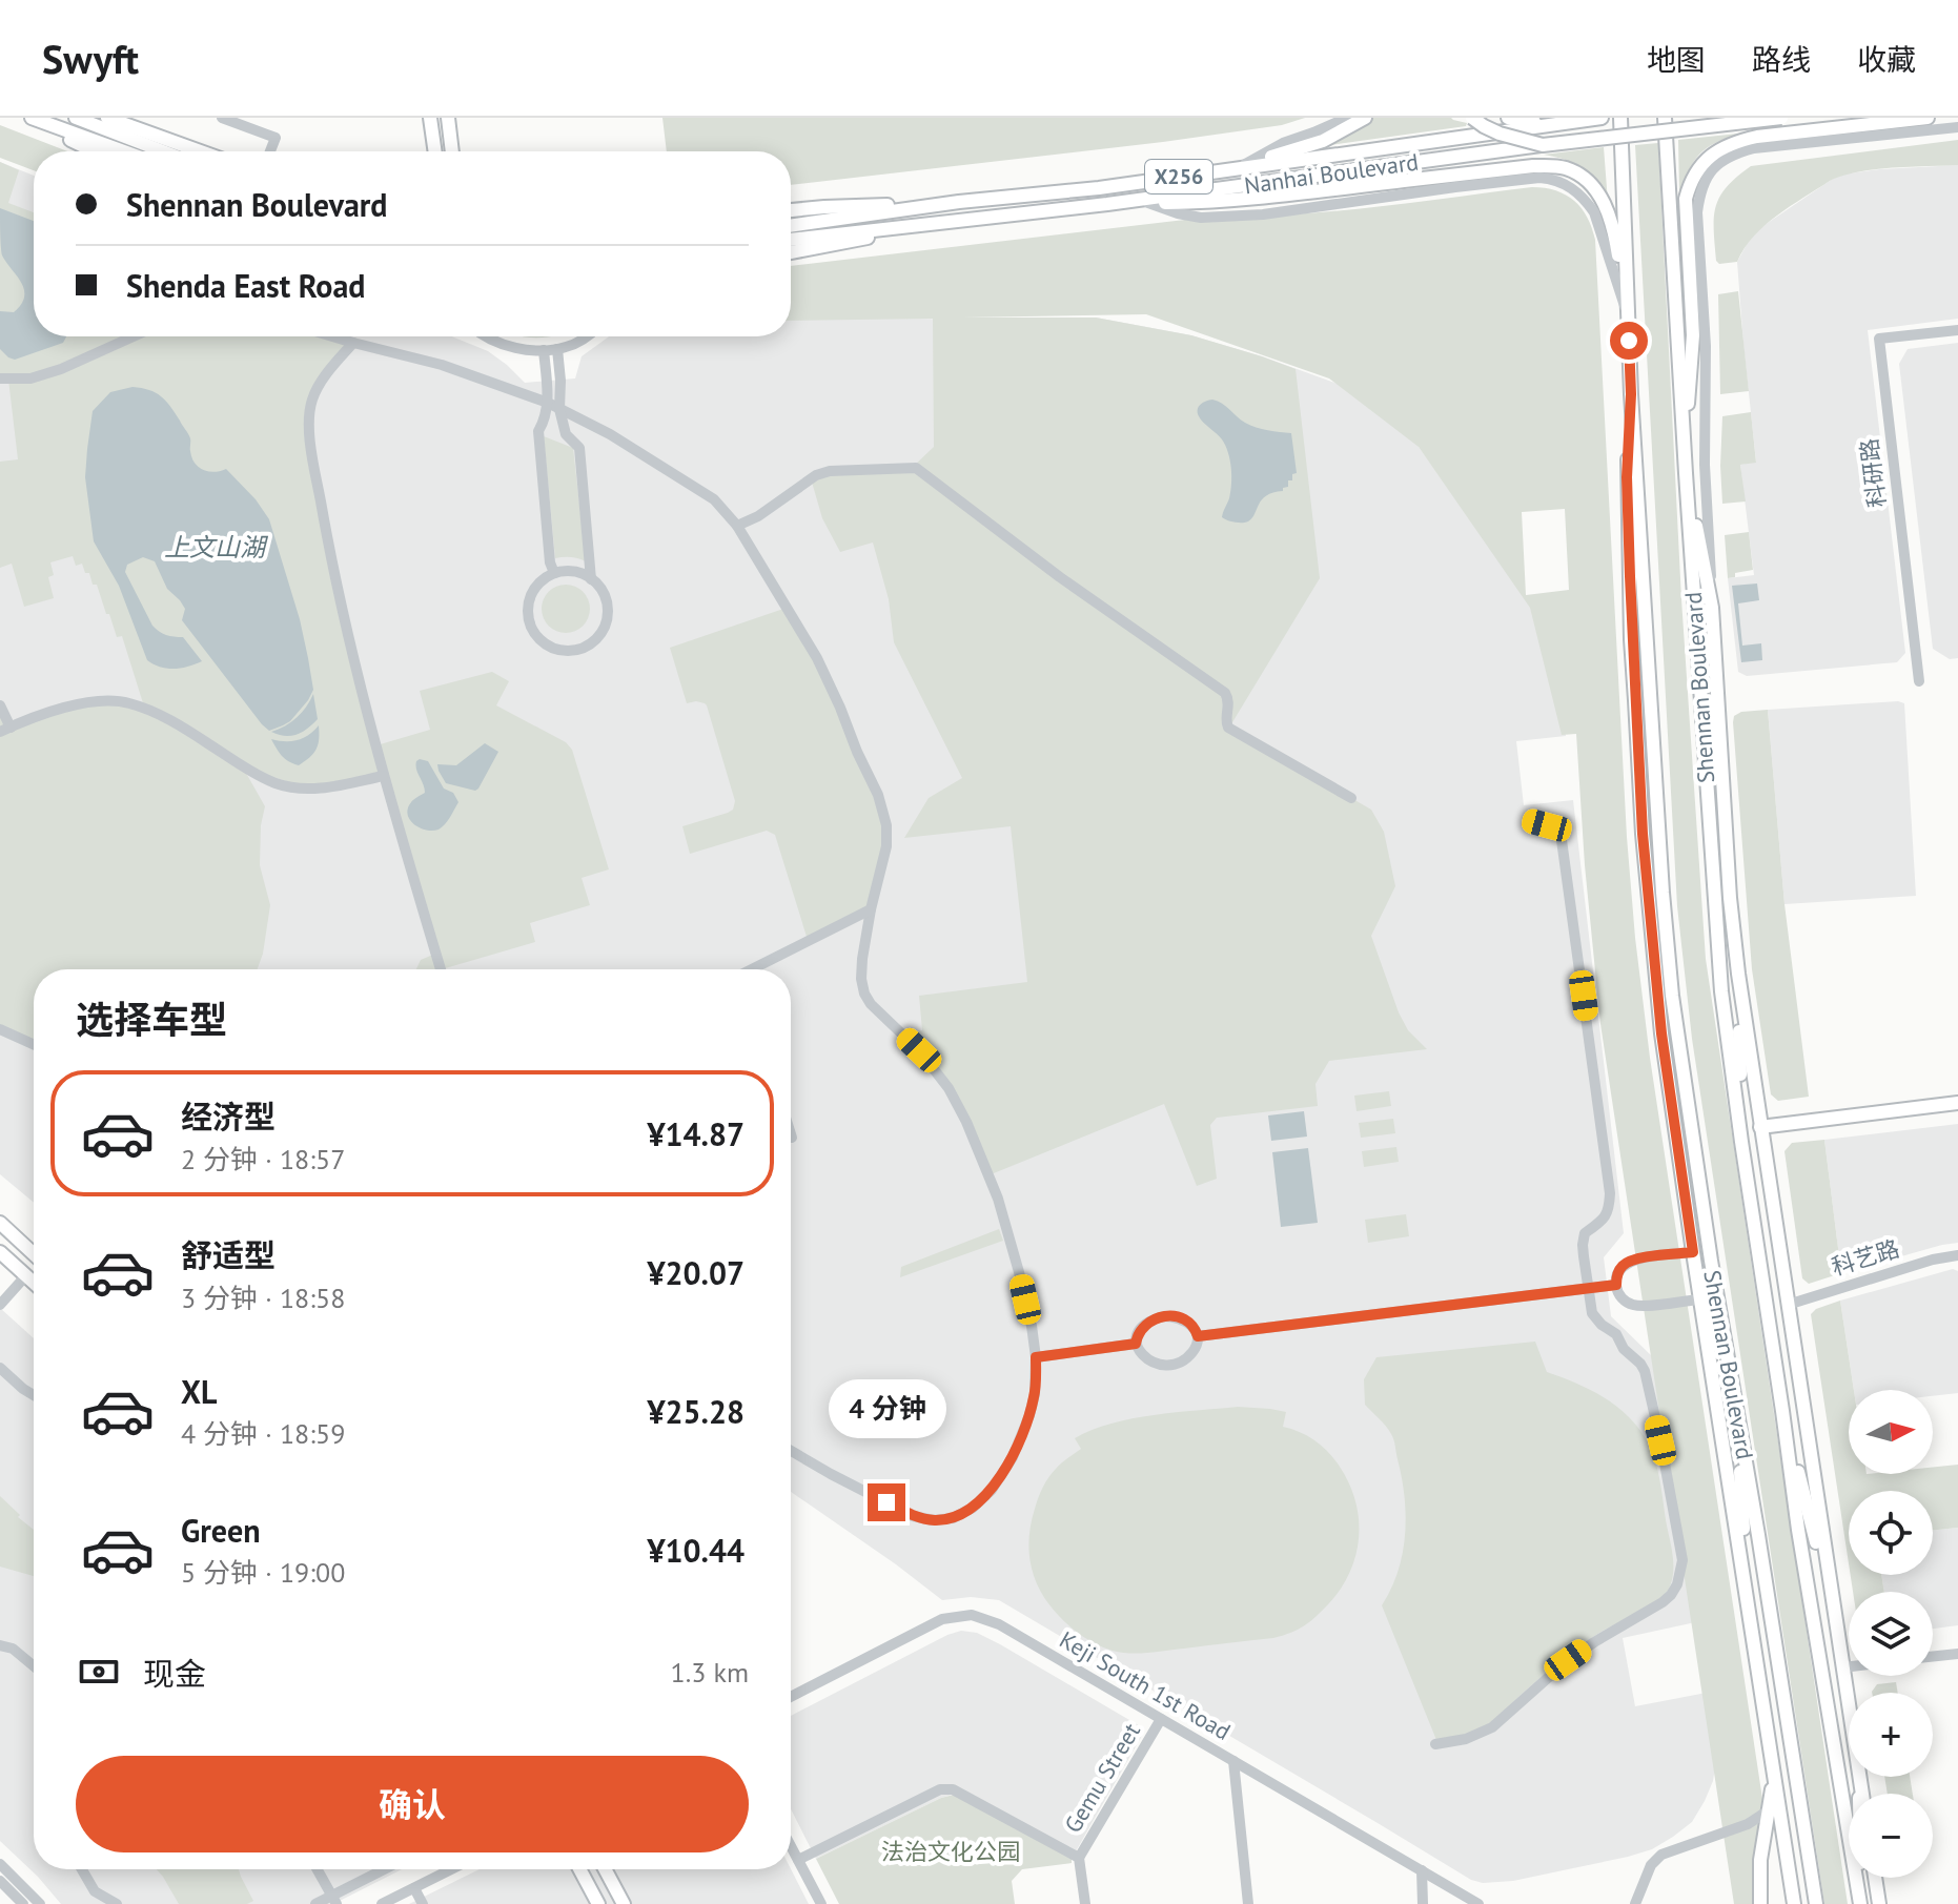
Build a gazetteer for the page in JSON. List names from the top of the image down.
{
  "streets": {
    "main road": ["Nanhai Boulevard", "X256", "Shennan Boulevard"],
    "street": [
      "科研路",
      "科艺路",
      "Keji South 1st Road",
      "Gemu Street"
    ]
  },
  "crossings": [
    ["Keji South 1st Road", "Gemu Street"]
  ],
  "water": ["上文山湖"],
  "parks": ["法治文化公园"],
  "north": "right",
  "page": {
    "header": "Swyft",
    "nav": ["地图", "路线", "收藏"],
    "banner": ["Shennan Boulevard", "Shenda East Road"],
    "heading": "选择车型",
    "list": [
      {
        "name": "经济型",
        "note": "2 分钟 · 18:57",
        "value": "¥14.87"
      },
      {
        "name": "舒适型",
        "note": "3 分钟 · 18:58",
        "value": "¥20.07"
      },
      {
        "name": "XL",
        "note": "4 分钟 · 18:59",
        "value": "¥25.28"
      },
      {
        "name": "Green",
        "note": "5 分钟 · 19:00",
        "value": "¥10.44"
      }
    ],
    "bubble": "4 分钟",
    "map_buttons": ["+", "−"],
    "pay": ["现金", "1.3 km"],
    "buttons": "确认"
  }
}
